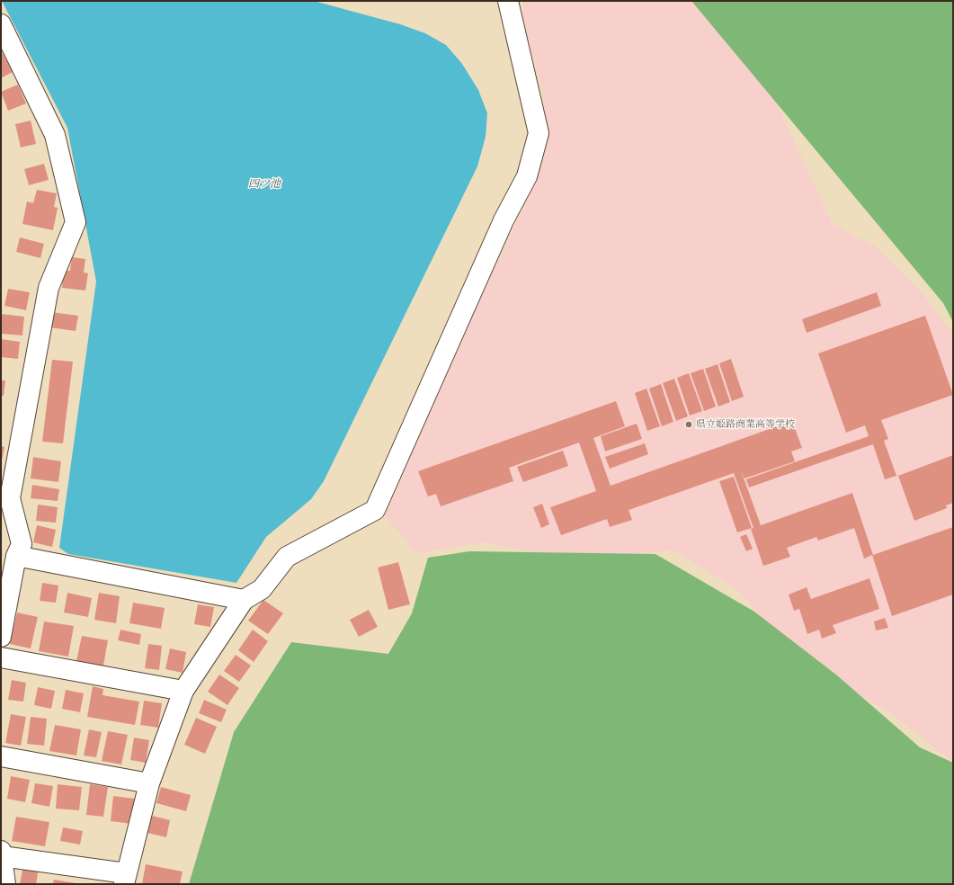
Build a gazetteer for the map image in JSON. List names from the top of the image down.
{
  "water": ["四ツ池"],
  "places": ["県立姫路商業高等学校"]
}
